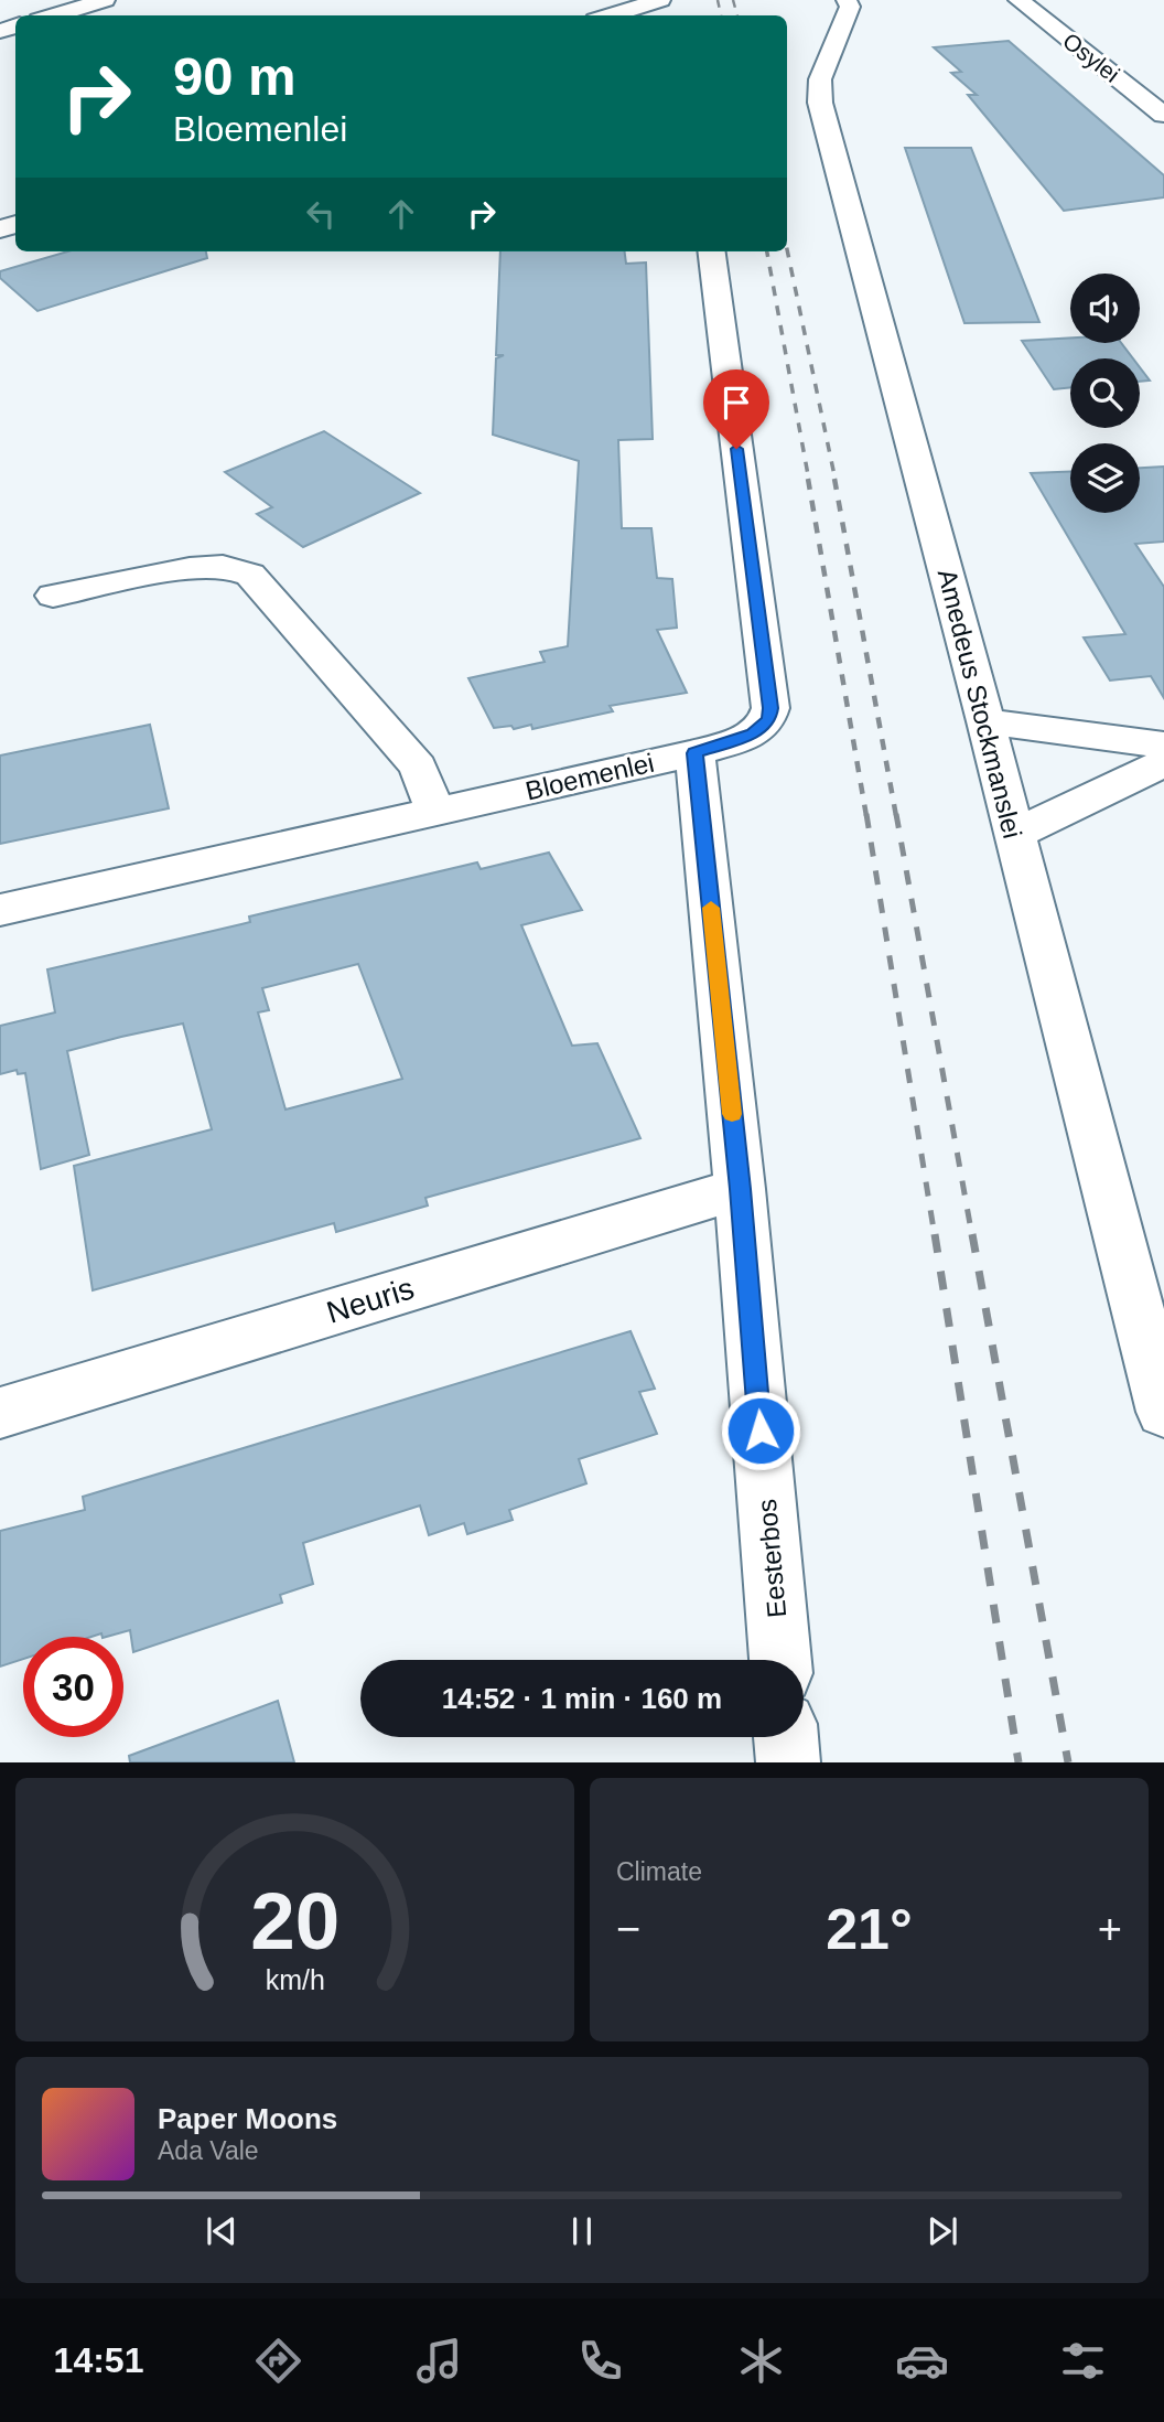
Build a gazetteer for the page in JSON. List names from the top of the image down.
{
  "streets": {
    "street": [
      "Osylei",
      "Amedeus Stockmanslei",
      "Bloemenlei",
      "Neuris",
      "Eesterbos"
    ]
  },
  "crossings": [
    ["Bloemenlei", "Eesterbos"],
    ["Neuris", "Eesterbos"]
  ],
  "page": {
    "turn": ["90 m", "Bloemenlei"],
    "limit": "30",
    "trip": "14:52 · 1 min · 160 m",
    "tile": "Climate",
    "heat": ["−", "21°", "+"],
    "song": ["Paper Moons", "Ada Vale"],
    "tabs": "14:51",
    "gauge": ["20", "km/h"]
  }
}
